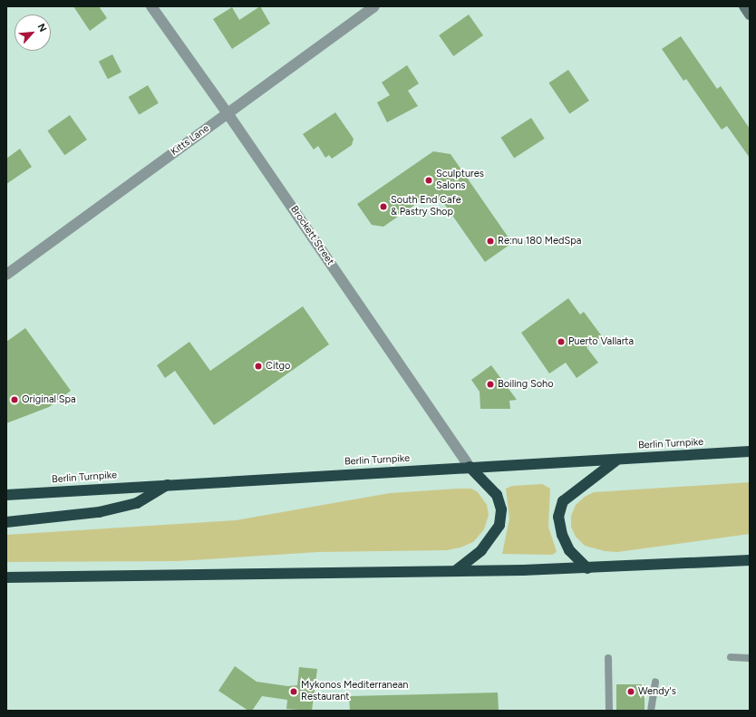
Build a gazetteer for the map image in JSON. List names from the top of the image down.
{
  "streets": {
    "highway": ["Berlin Turnpike"],
    "street": ["Kitts Lane", "Brockett Street"]
  },
  "crossings": [
    ["Kitts Lane", "Brockett Street"],
    ["Brockett Street", "Berlin Turnpike"]
  ],
  "places": [
    "Sculptures Salons",
    "South End Cafe & Pastry Shop",
    "Re:nu 180 MedSpa",
    "Puerto Vallarta",
    "Citgo",
    "Boiling Soho",
    "Original Spa",
    "Mykonos Mediterranean Restaurant",
    "Wendy's"
  ],
  "north": "top right"
}
